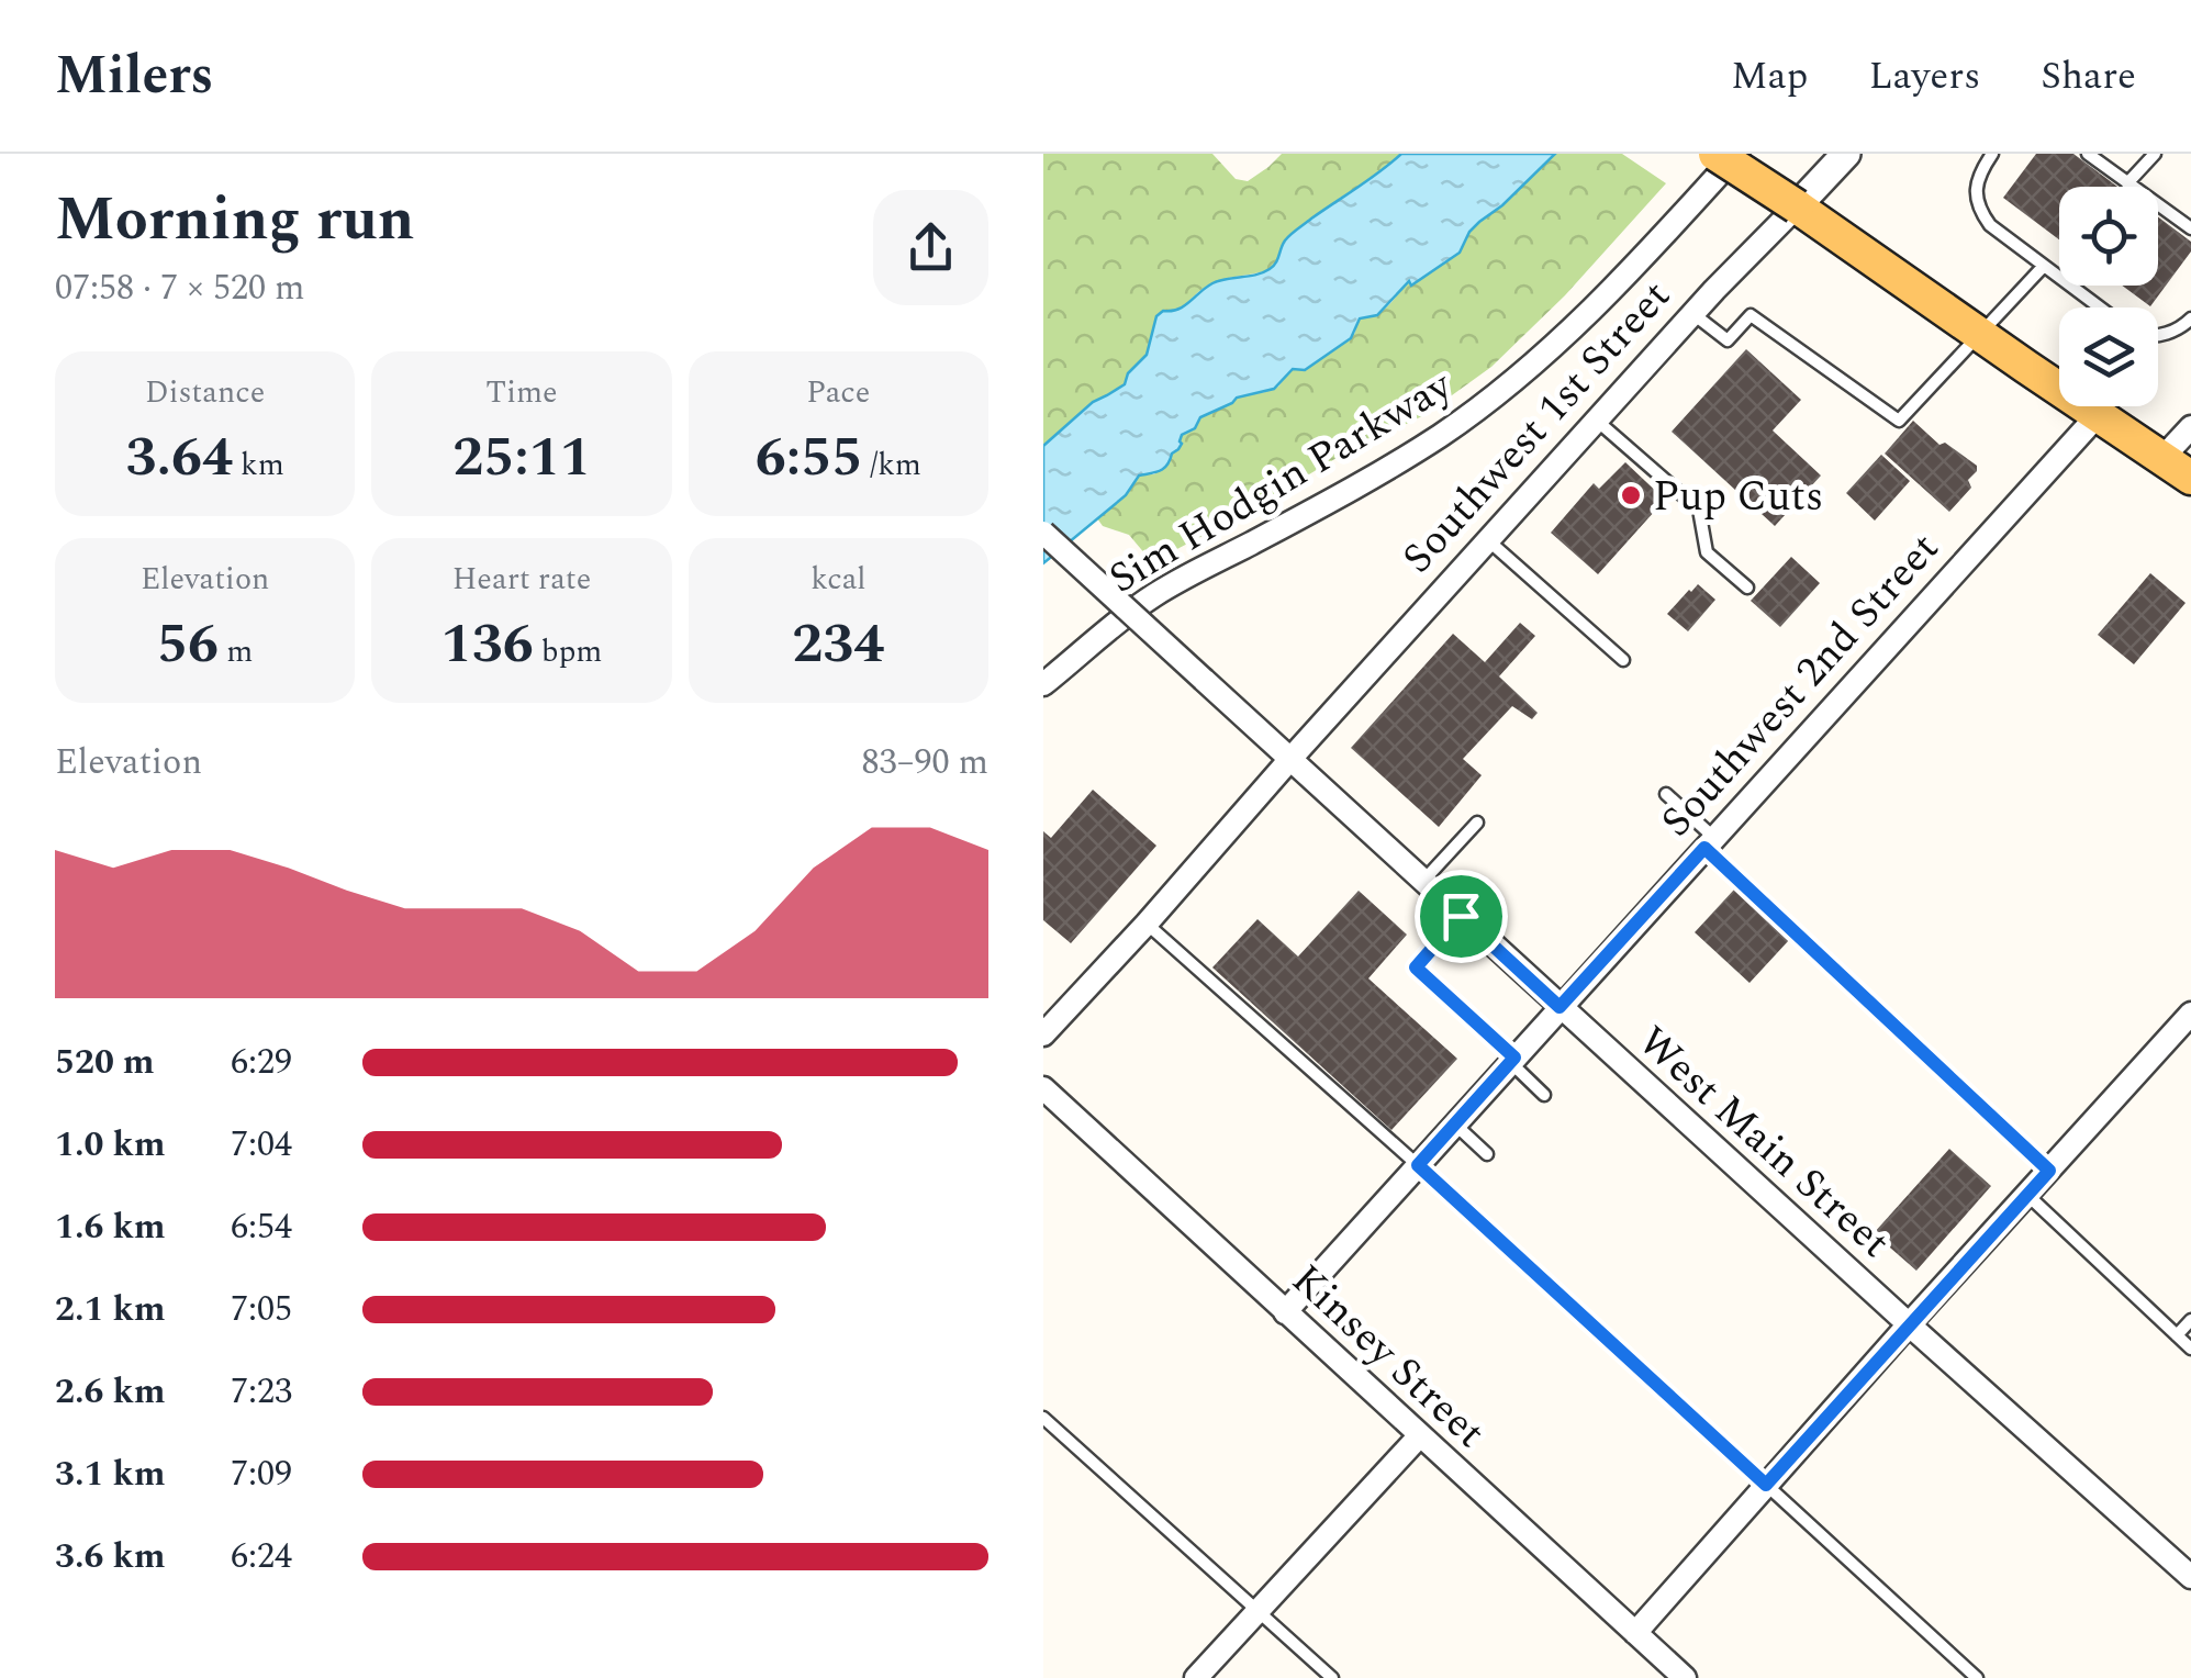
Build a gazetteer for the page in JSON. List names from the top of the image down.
{
  "streets": {
    "street": [
      "Southwest 1st Street",
      "Sim Hodgin Parkway",
      "Southwest 2nd Street",
      "West Main Street",
      "Kinsey Street"
    ]
  },
  "crossings": [
    ["Southwest 1st Street", "West Main Street"],
    ["Southwest 2nd Street", "West Main Street"],
    ["Southwest 2nd Street", "Kinsey Street"]
  ],
  "places": ["Pup Cuts"],
  "page": {
    "header": "Milers",
    "nav": ["Map", "Layers", "Share"],
    "heading": ["Morning run", "07:58 · 7 × 520 m"],
    "stats": [
      ["Distance", "3.64 km"],
      ["Time", "25:11"],
      ["Pace", "6:55 /km"],
      ["Elevation", "56 m"],
      ["Heart rate", "136 bpm"],
      ["kcal", "234"]
    ],
    "chart": ["Elevation", "83–90 m"],
    "list": [
      {
        "name": "520 m",
        "note": "6:29"
      },
      {
        "name": "1.0 km",
        "note": "7:04"
      },
      {
        "name": "1.6 km",
        "note": "6:54"
      },
      {
        "name": "2.1 km",
        "note": "7:05"
      },
      {
        "name": "2.6 km",
        "note": "7:23"
      },
      {
        "name": "3.1 km",
        "note": "7:09"
      },
      {
        "name": "3.6 km",
        "note": "6:24"
      }
    ]
  }
}
